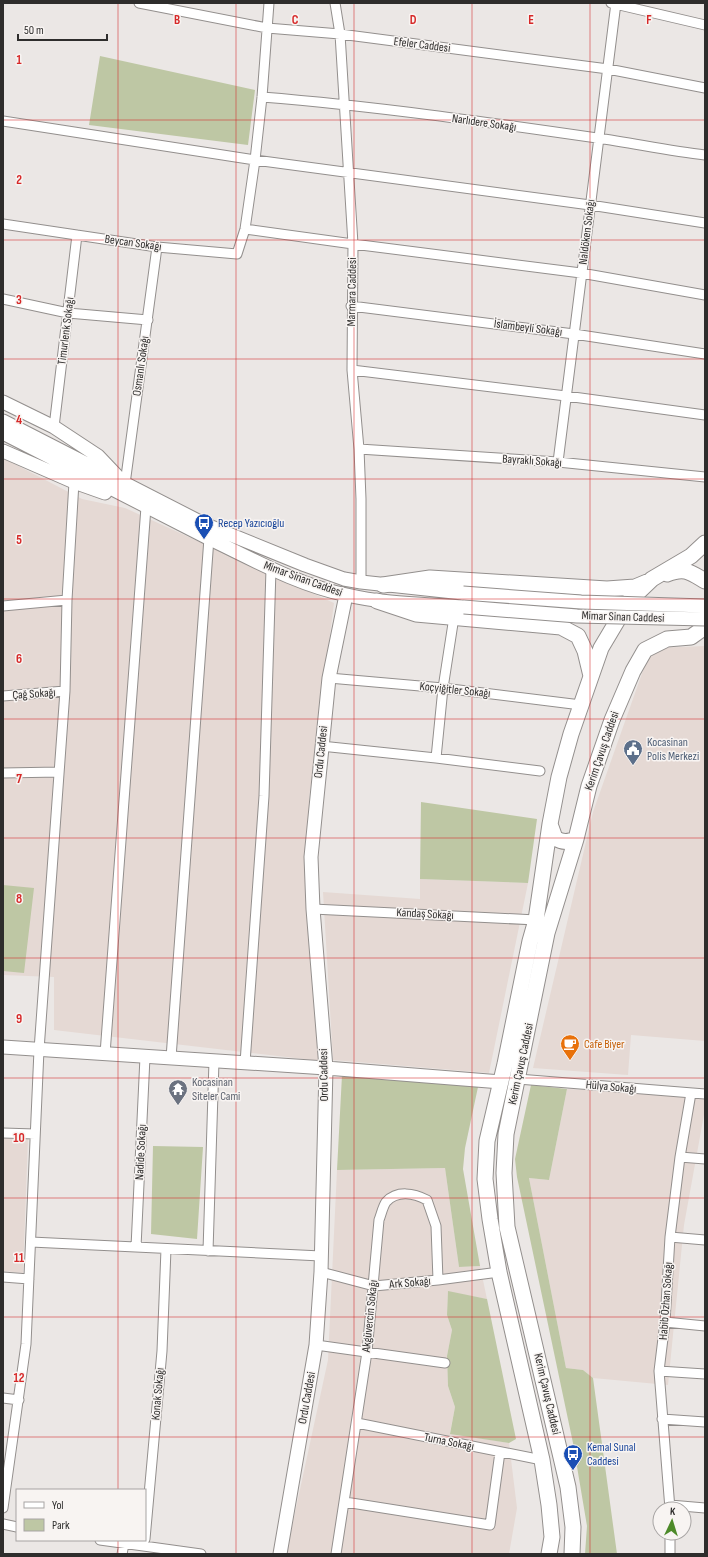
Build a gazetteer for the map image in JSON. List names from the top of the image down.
{
  "streets": {
    "main road": ["Mimar Sinan Caddesi", "Kerim Çavuş Caddesi", "Ordu Caddesi"],
    "street": [
      "Efeler Caddesi",
      "Narlıdere Sokağı",
      "Naldöken Sokağı",
      "Beycan Sokağı",
      "Marmara Caddesi",
      "İslambeyli Sokağı",
      "Timurlenk Sokağı",
      "Osmanlı Sokağı",
      "Bayraklı Sokağı",
      "Koçyiğitler Sokağı",
      "Çağ Sokağı",
      "Kandaş Sokağı",
      "Hülya Sokağı",
      "Nadide Sokağı",
      "Ark Sokağı",
      "Habib Özhan Sokağı",
      "Akgüvercin Sokağı",
      "Konak Sokağı",
      "Turna Sokağı"
    ]
  },
  "crossings": [
    ["Efeler Caddesi", "Naldöken Sokağı"],
    ["Efeler Caddesi", "Marmara Caddesi"],
    ["Narlıdere Sokağı", "Naldöken Sokağı"],
    ["Narlıdere Sokağı", "Marmara Caddesi"],
    ["Naldöken Sokağı", "İslambeyli Sokağı"],
    ["Naldöken Sokağı", "Bayraklı Sokağı"],
    ["Beycan Sokağı", "Timurlenk Sokağı"],
    ["Beycan Sokağı", "Osmanlı Sokağı"],
    ["Marmara Caddesi", "İslambeyli Sokağı"],
    ["Marmara Caddesi", "Bayraklı Sokağı"],
    ["Marmara Caddesi", "Mimar Sinan Caddesi"],
    ["Osmanlı Sokağı", "Mimar Sinan Caddesi"],
    ["Mimar Sinan Caddesi", "Ordu Caddesi"],
    ["Koçyiğitler Sokağı", "Kerim Çavuş Caddesi"],
    ["Koçyiğitler Sokağı", "Ordu Caddesi"],
    ["Kerim Çavuş Caddesi", "Kandaş Sokağı"],
    ["Kerim Çavuş Caddesi", "Hülya Sokağı"],
    ["Kerim Çavuş Caddesi", "Ark Sokağı"],
    ["Kerim Çavuş Caddesi", "Turna Sokağı"],
    ["Ordu Caddesi", "Kandaş Sokağı"],
    ["Ordu Caddesi", "Ark Sokağı"],
    ["Hülya Sokağı", "Habib Özhan Sokağı"],
    ["Ark Sokağı", "Akgüvercin Sokağı"],
    ["Akgüvercin Sokağı", "Turna Sokağı"]
  ],
  "places": {
    "bus stop": ["Recep Yazıcıoğlu", "Kemal Sunal Caddesi"],
    "public building": ["Kocasinan Polis Merkezi"],
    "cafe": ["Cafe Biyer"],
    "temple": ["Kocasinan Siteler Cami"]
  },
  "legend": ["Yol", "Park"],
  "scale_bar": "50 m",
  "north": "top",
  "grid": {
    "columns": [
      "B",
      "C",
      "D",
      "E",
      "F"
    ],
    "rows": [
      "1",
      "2",
      "3",
      "4",
      "5",
      "6",
      "7",
      "8",
      "9",
      "10",
      "11",
      "12"
    ]
  }
}
